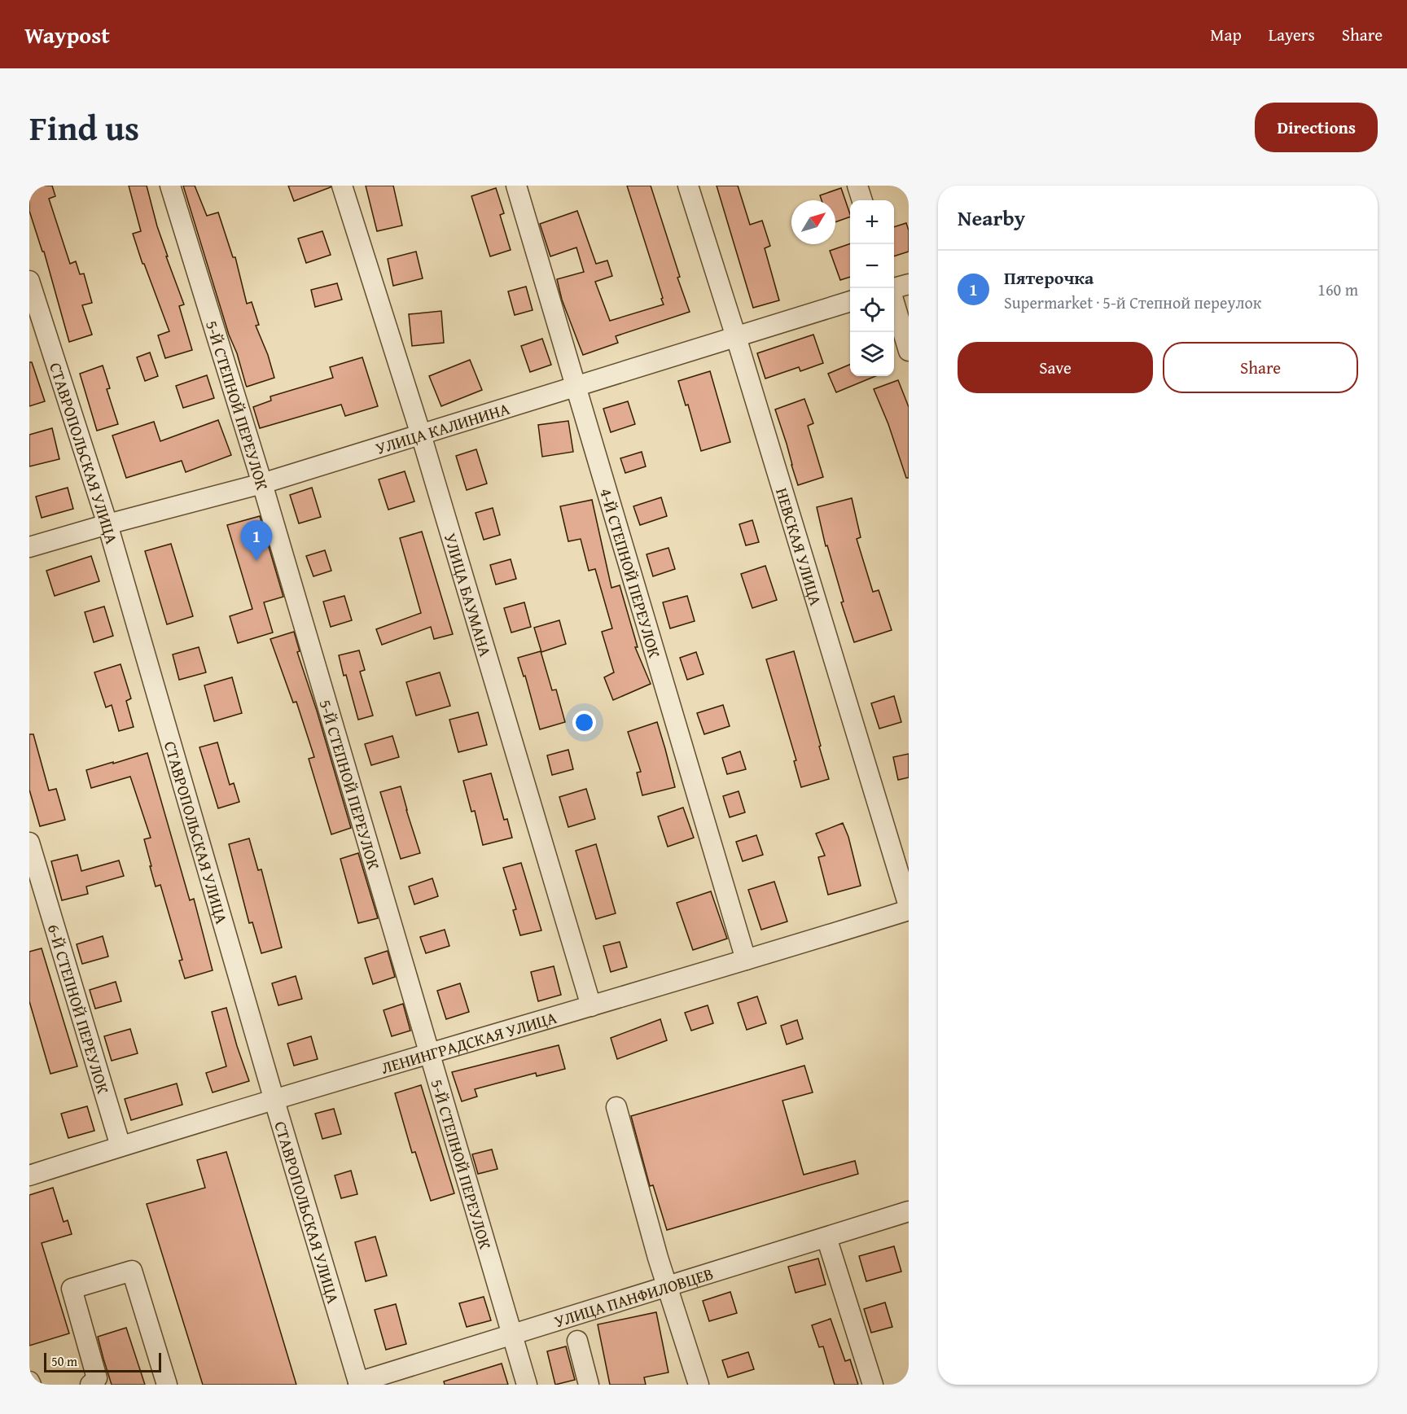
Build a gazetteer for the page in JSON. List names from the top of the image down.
{
  "streets": {
    "street": [
      "5-Й СТЕПНОЙ ПЕРЕУЛОК",
      "УЛИЦА КАЛИНИНА",
      "СТАВРОПОЛЬСКАЯ УЛИЦА",
      "НЕВСКАЯ УЛИЦА",
      "4-Й СТЕПНОЙ ПЕРЕУЛОК",
      "УЛИЦА БАУМАНА",
      "6-Й СТЕПНОЙ ПЕРЕУЛОК",
      "ЛЕНИНГРАДСКАЯ УЛИЦА",
      "УЛИЦА ПАНФИЛОВЦЕВ"
    ]
  },
  "crossings": [
    ["5-Й СТЕПНОЙ ПЕРЕУЛОК", "УЛИЦА КАЛИНИНА"],
    ["5-Й СТЕПНОЙ ПЕРЕУЛОК", "ЛЕНИНГРАДСКАЯ УЛИЦА"],
    ["5-Й СТЕПНОЙ ПЕРЕУЛОК", "УЛИЦА ПАНФИЛОВЦЕВ"],
    ["УЛИЦА КАЛИНИНА", "СТАВРОПОЛЬСКАЯ УЛИЦА"],
    ["УЛИЦА КАЛИНИНА", "НЕВСКАЯ УЛИЦА"],
    ["УЛИЦА КАЛИНИНА", "4-Й СТЕПНОЙ ПЕРЕУЛОК"],
    ["УЛИЦА КАЛИНИНА", "УЛИЦА БАУМАНА"],
    ["СТАВРОПОЛЬСКАЯ УЛИЦА", "ЛЕНИНГРАДСКАЯ УЛИЦА"],
    ["СТАВРОПОЛЬСКАЯ УЛИЦА", "УЛИЦА ПАНФИЛОВЦЕВ"],
    ["4-Й СТЕПНОЙ ПЕРЕУЛОК", "ЛЕНИНГРАДСКАЯ УЛИЦА"],
    ["УЛИЦА БАУМАНА", "ЛЕНИНГРАДСКАЯ УЛИЦА"],
    ["6-Й СТЕПНОЙ ПЕРЕУЛОК", "ЛЕНИНГРАДСКАЯ УЛИЦА"]
  ],
  "scale_bar": "50 m",
  "north": "top right",
  "page": {
    "header": "Waypost",
    "nav": ["Map", "Layers", "Share"],
    "title": "Find us",
    "buttons": [
      "Directions",
      ["Save", "Share"]
    ],
    "heading": "Nearby",
    "map_buttons": ["+", "−"],
    "list": [
      {
        "mark": "1",
        "name": "Пятерочка",
        "note": "Supermarket · 5-й Степной переулок",
        "value": "160 m"
      }
    ],
    "pins": "1",
    "scale": "50 m"
  }
}
